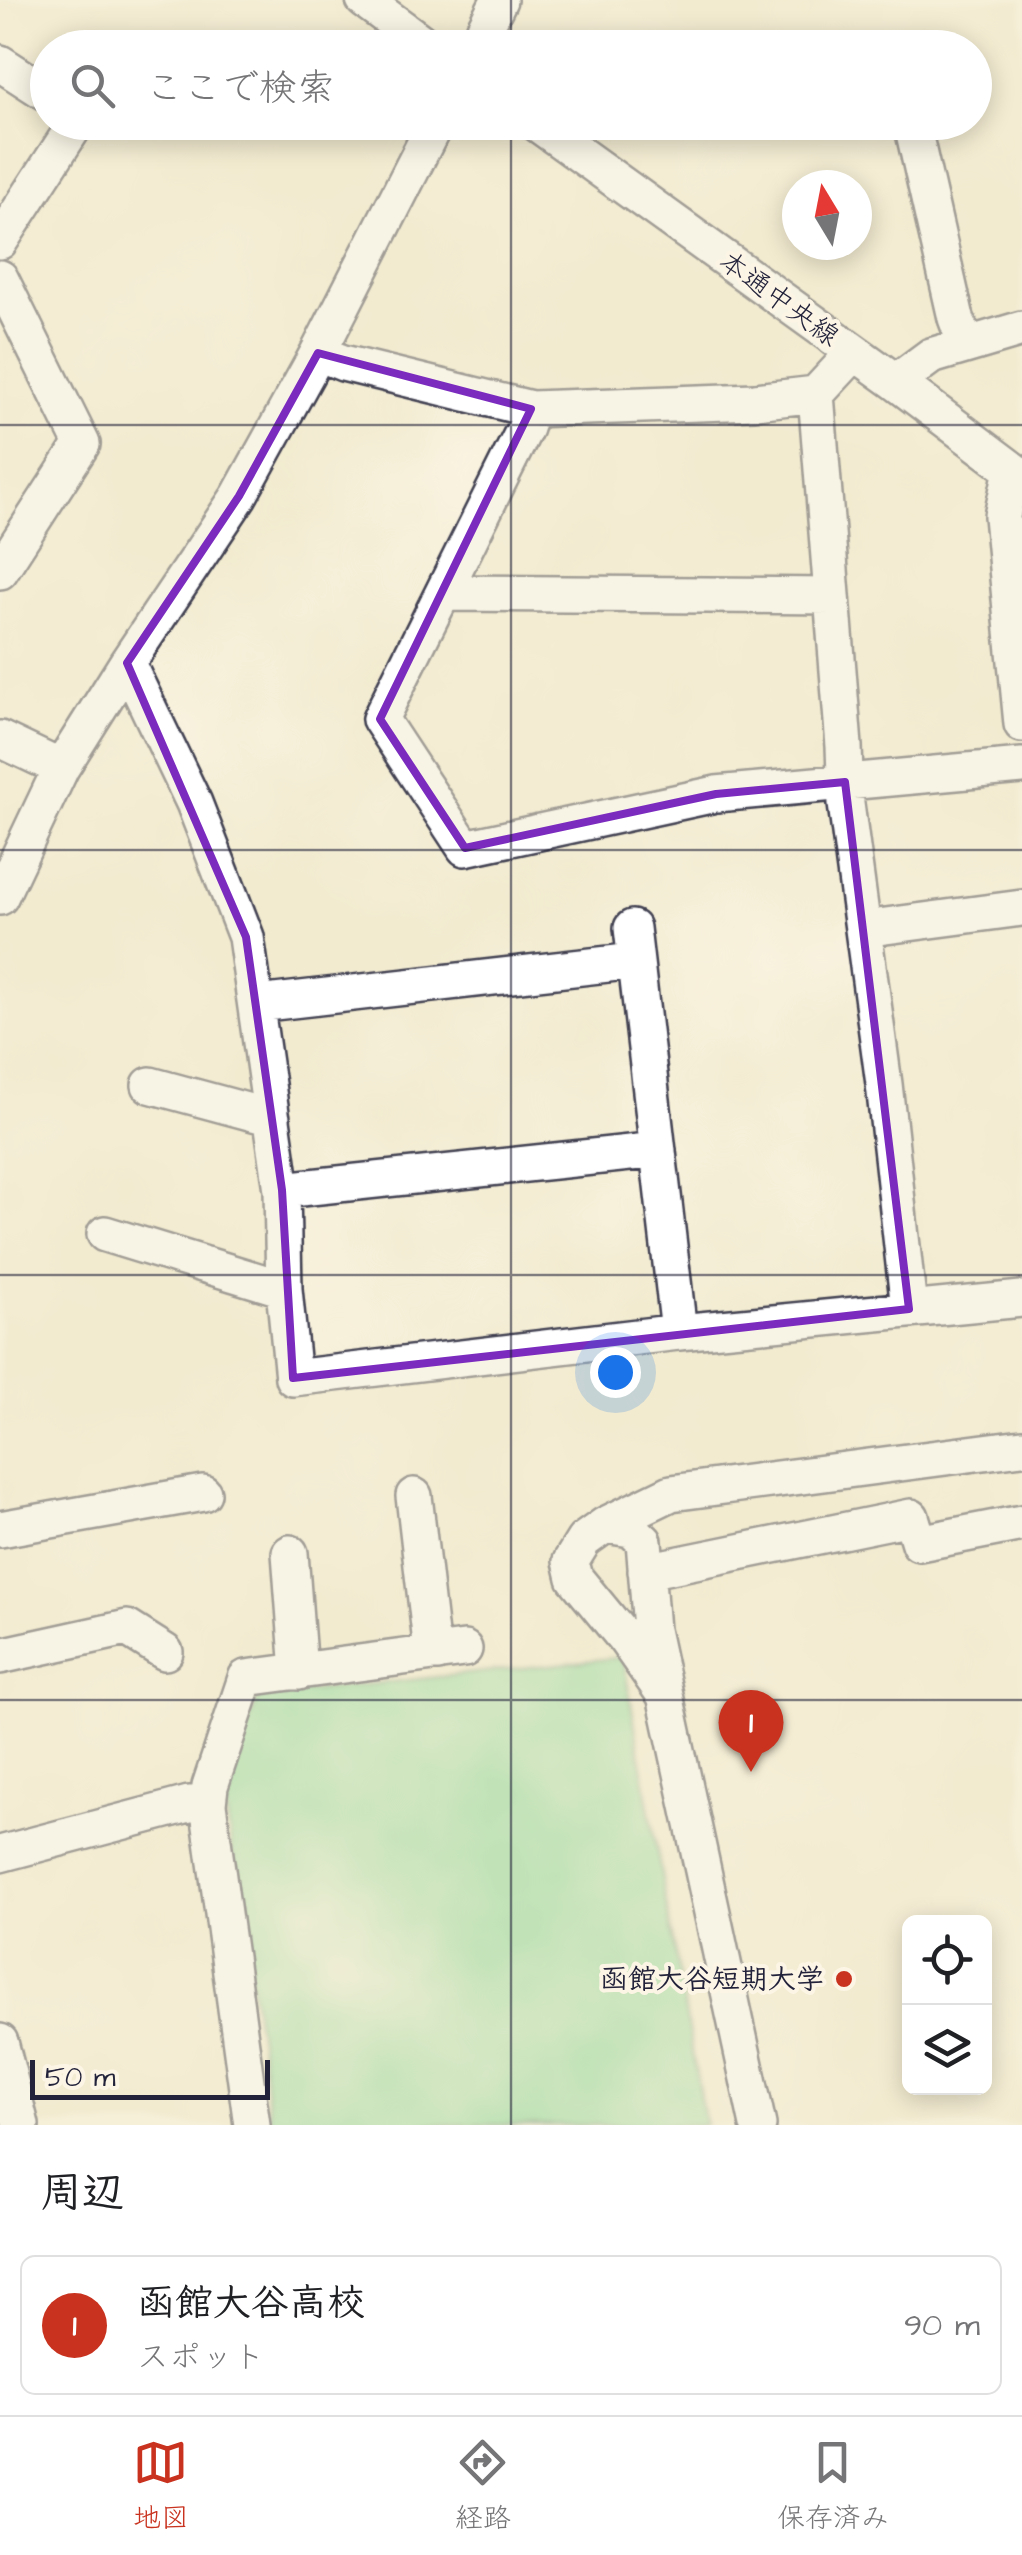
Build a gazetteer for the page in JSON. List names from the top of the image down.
{
  "streets": {
    "street": ["本通中央線"]
  },
  "places": ["函館大谷短期大学"],
  "scale_bar": "50 m",
  "north": "top",
  "page": {
    "search": "ここで検索",
    "pins": "1",
    "scale": "50 m",
    "heading": "周辺",
    "list": [
      {
        "mark": "1",
        "name": "函館大谷高校",
        "note": "スポット",
        "value": "90 m"
      }
    ],
    "nav": ["地図", "経路", "保存済み"]
  }
}
